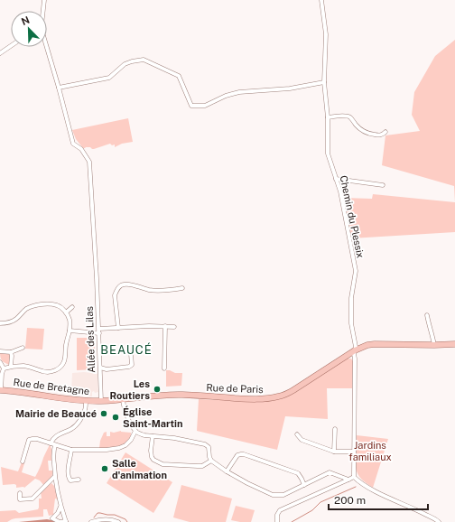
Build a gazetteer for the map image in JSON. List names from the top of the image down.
{
  "streets": {
    "main road": ["Rue de Bretagne", "Rue de Paris"],
    "street": ["Chemin du Plessix", "Allée des Lilas"]
  },
  "crossings": [
    ["Chemin du Plessix", "Rue de Paris"],
    ["Allée des Lilas", "Rue de Bretagne"],
    ["Allée des Lilas", "Rue de Paris"],
    ["Rue de Bretagne", "Rue de Paris"]
  ],
  "districts": ["BEAUCÉ"],
  "parks": ["Jardins familiaux"],
  "places": [
    "Les Routiers",
    "Mairie de Beaucé",
    "Église Saint-Martin",
    "Salle d'animation"
  ],
  "scale_bar": "200 m",
  "north": "top left"
}
